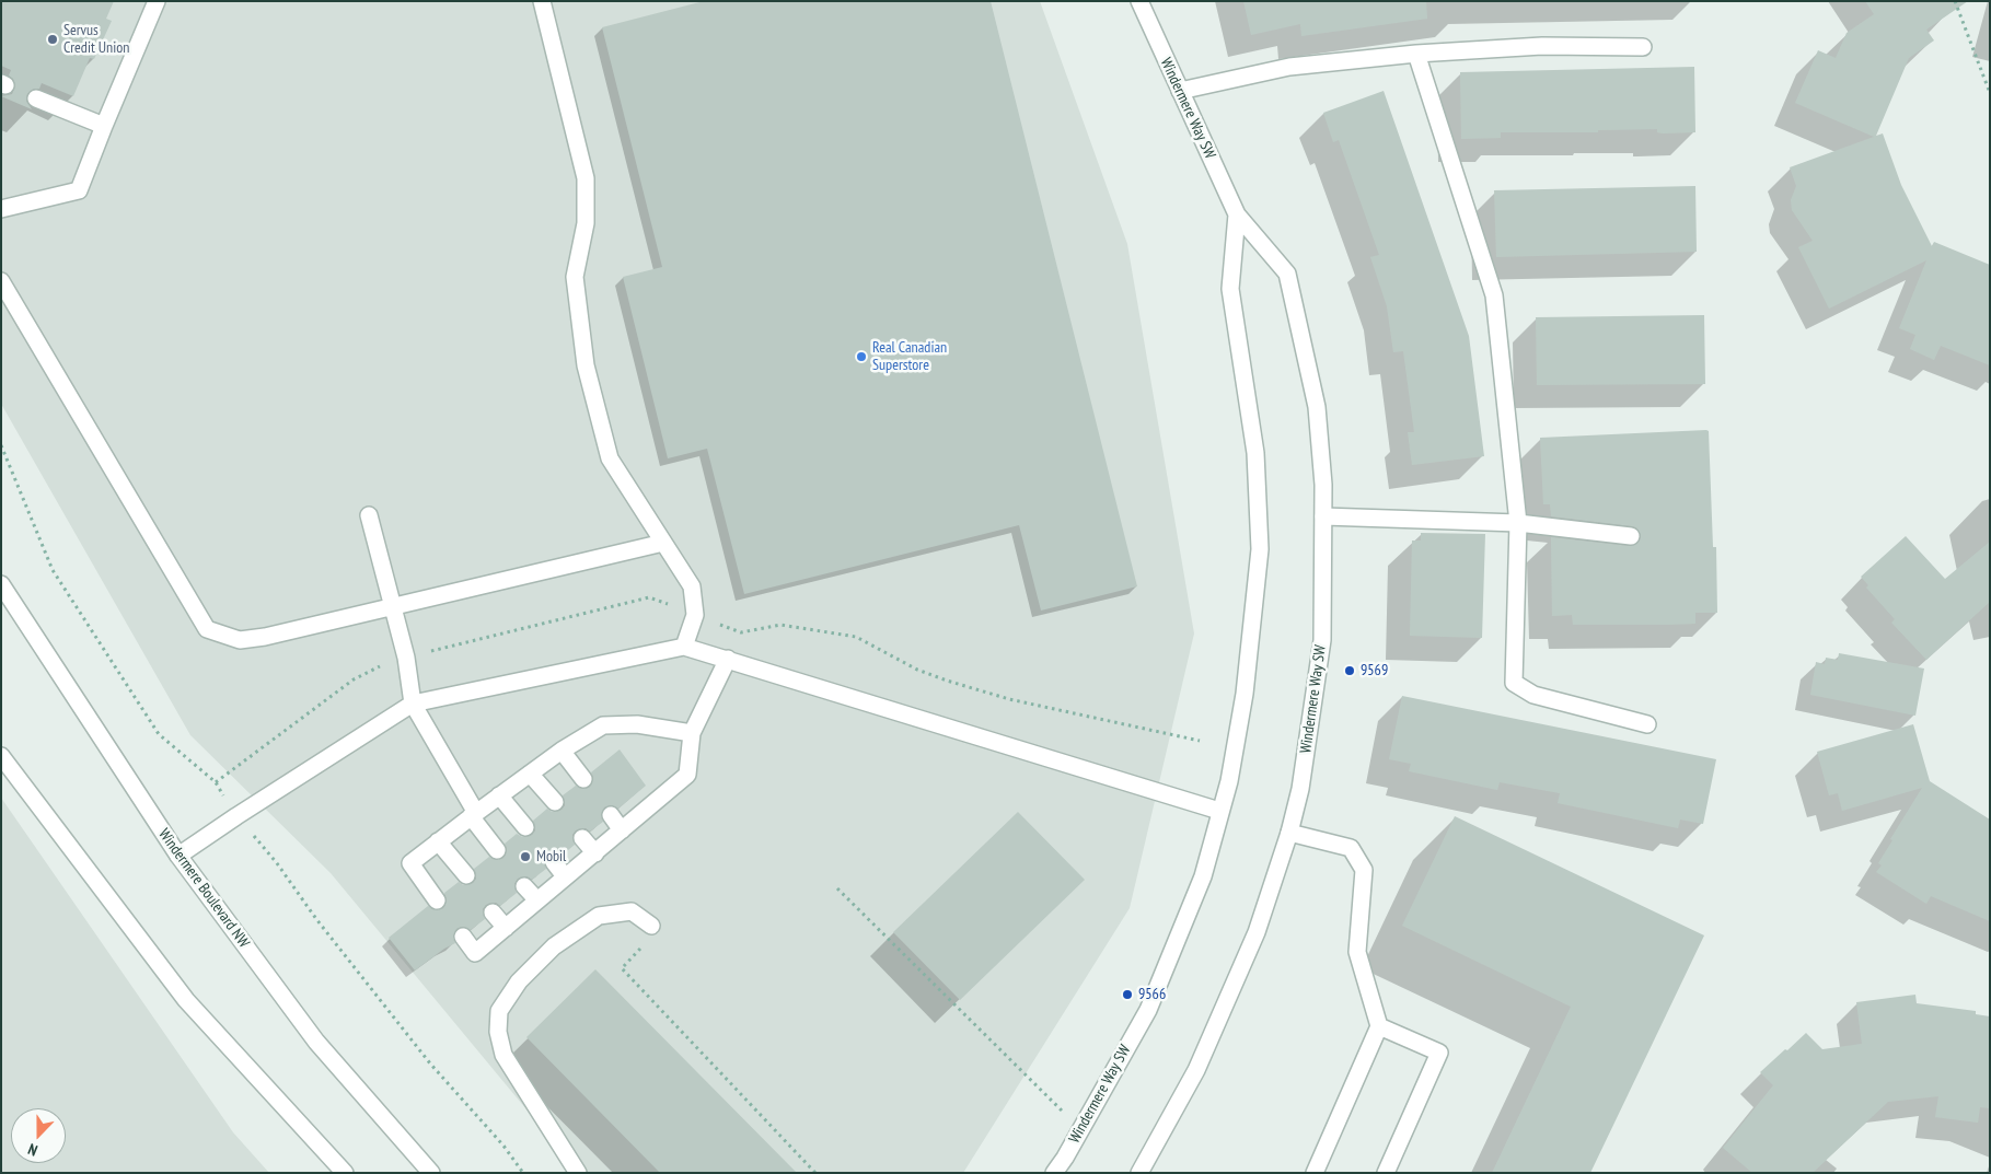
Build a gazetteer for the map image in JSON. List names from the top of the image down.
{
  "streets": {
    "street": ["Windermere Way SW", "Windermere Boulevard NW"]
  },
  "places": [
    "Servus Credit Union",
    "Real Canadian Superstore",
    "9569",
    "Mobil",
    "9566"
  ],
  "north": "bottom"
}
